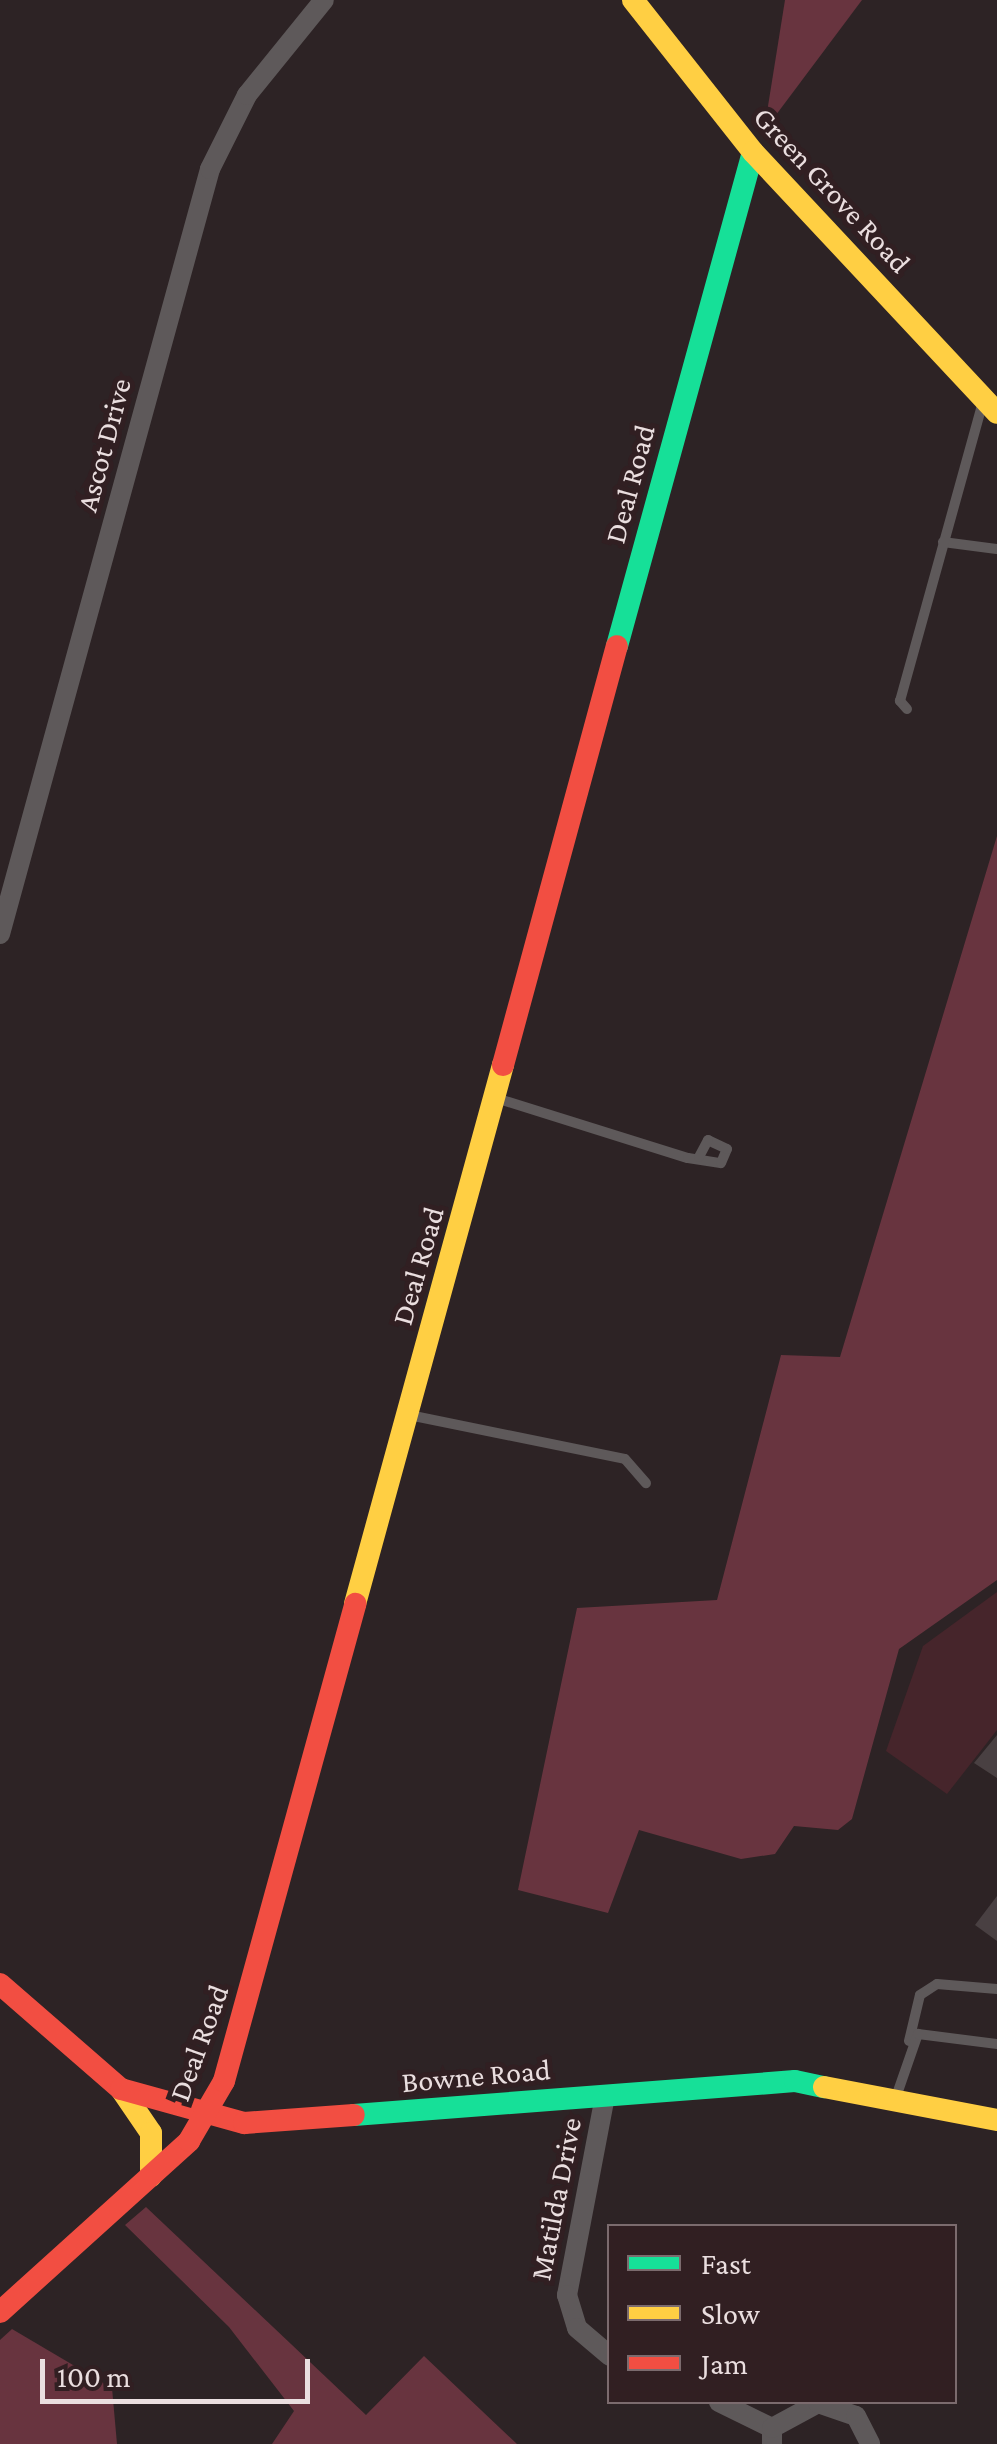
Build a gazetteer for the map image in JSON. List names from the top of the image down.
{
  "streets": {
    "street": [
      "Green Grove Road",
      "Ascot Drive",
      "Deal Road",
      "Bowne Road",
      "Matilda Drive"
    ]
  },
  "crossings": [
    ["Green Grove Road", "Deal Road"],
    ["Deal Road", "Bowne Road"],
    ["Bowne Road", "Matilda Drive"]
  ],
  "legend": ["Fast", "Slow", "Jam"],
  "scale_bar": "100 m"
}
